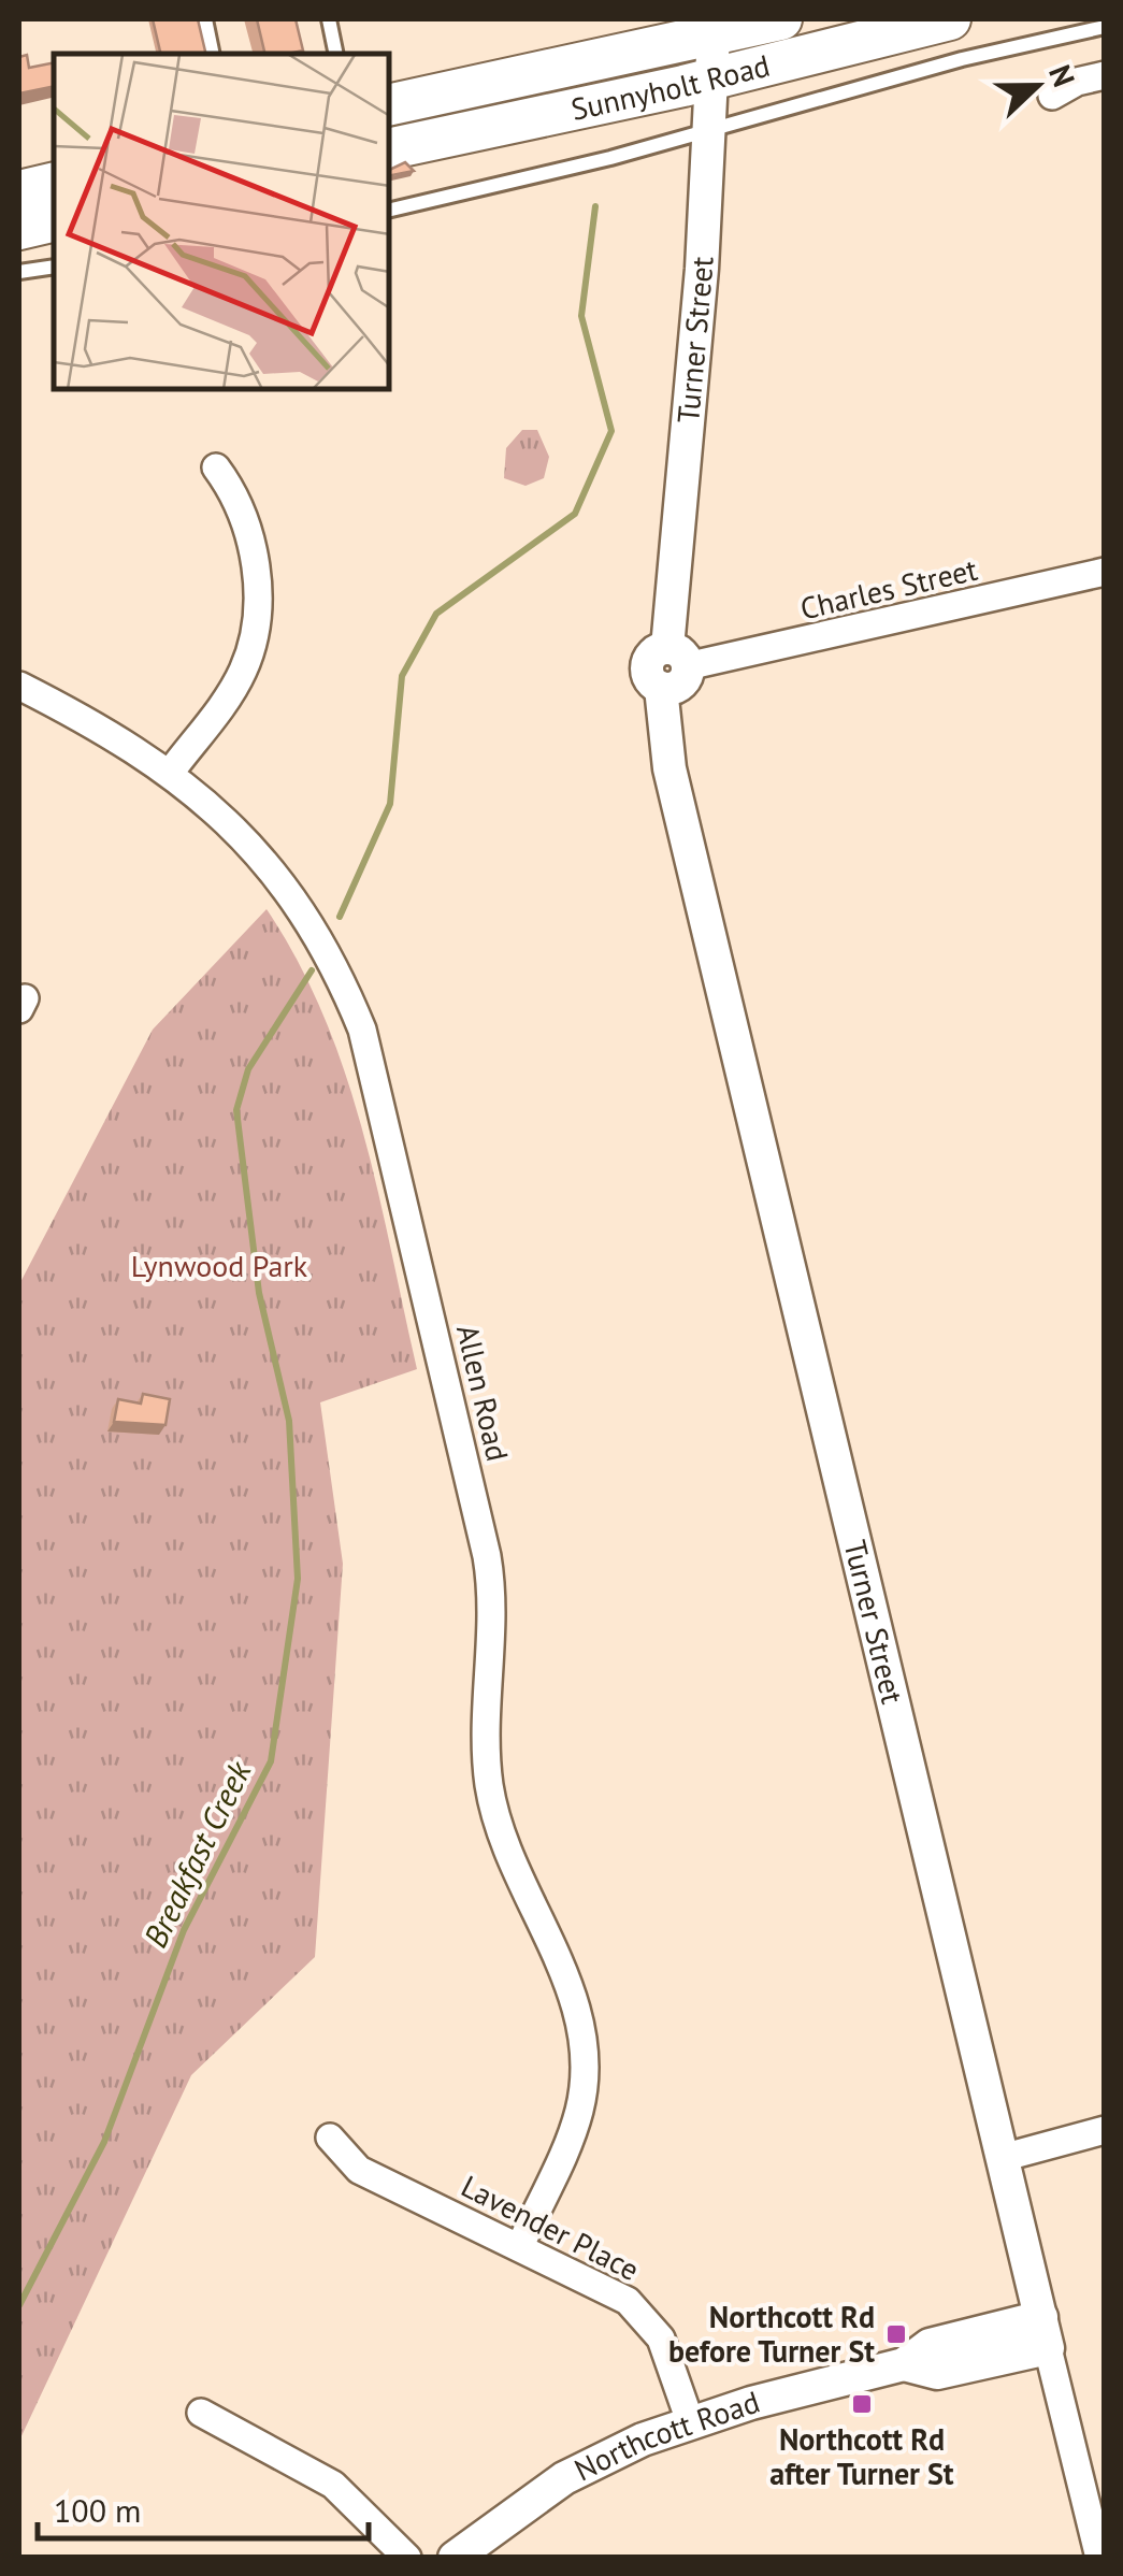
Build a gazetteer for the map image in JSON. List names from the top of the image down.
{
  "streets": {
    "main road": ["Sunnyholt Road"],
    "street": [
      "Turner Street",
      "Charles Street",
      "Allen Road",
      "Lavender Place",
      "Northcott Road"
    ]
  },
  "crossings": [
    ["Sunnyholt Road", "Turner Street"],
    ["Turner Street", "Charles Street"],
    ["Turner Street", "Northcott Road"],
    ["Allen Road", "Lavender Place"],
    ["Lavender Place", "Northcott Road"]
  ],
  "water": ["Breakfast Creek"],
  "parks": ["Lynwood Park"],
  "places": {
    "transit": ["Northcott Rd before Turner St", "Northcott Rd after Turner St"]
  },
  "scale_bar": "100 m",
  "north": "right"
}
